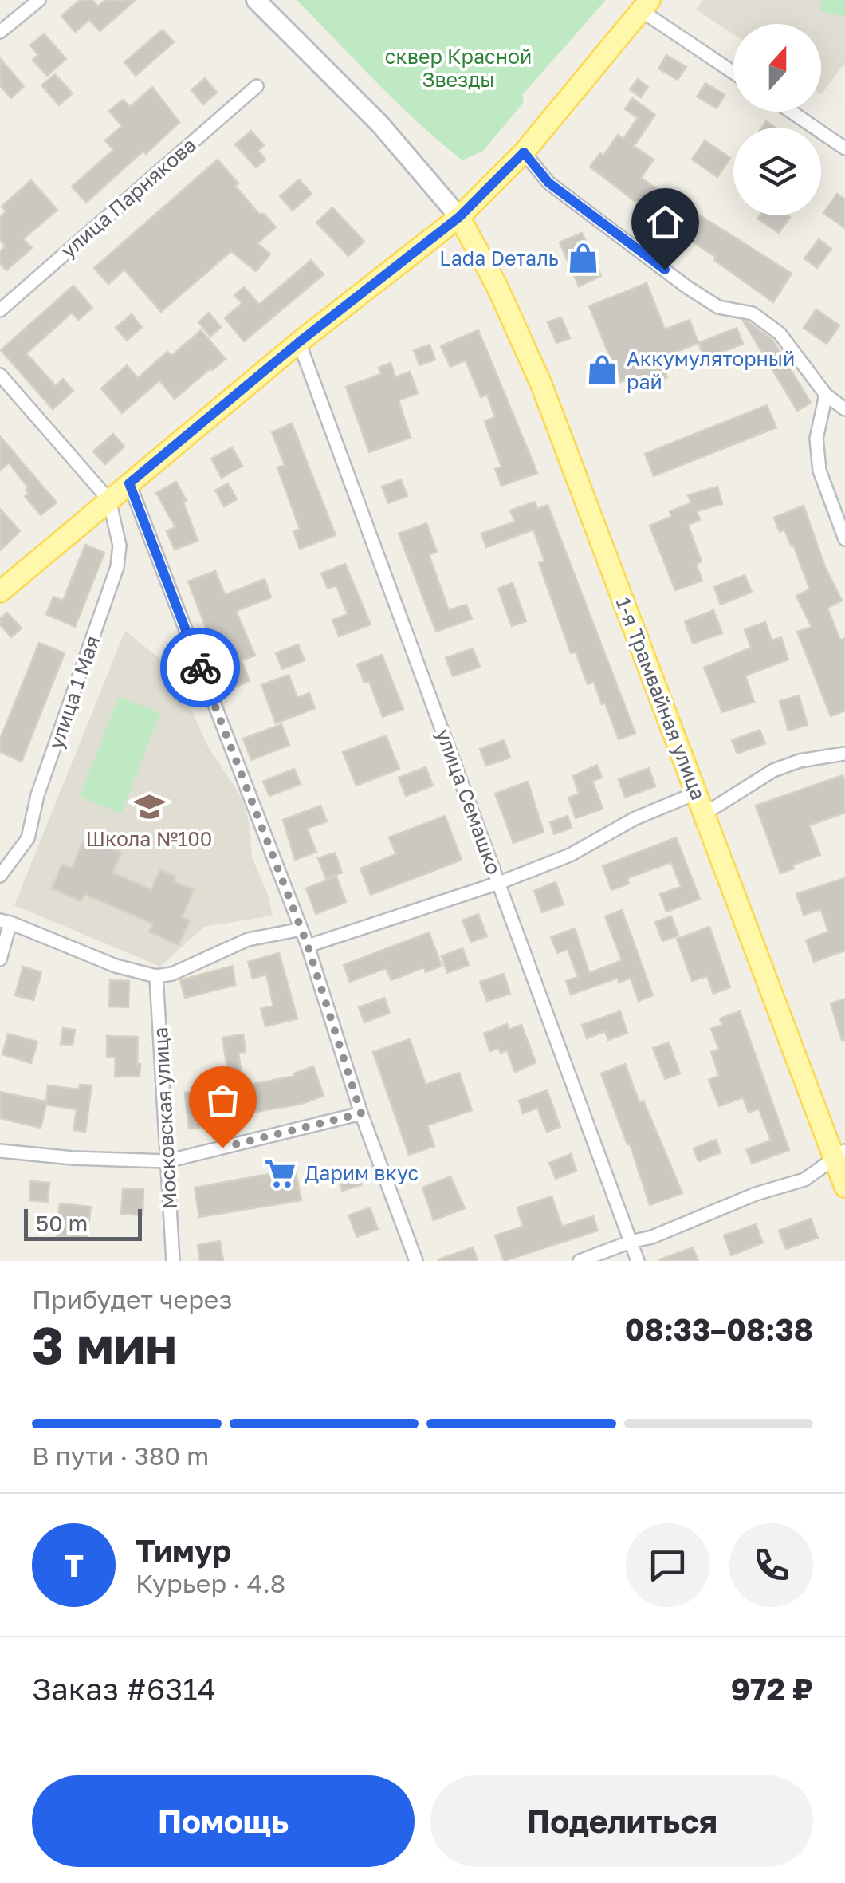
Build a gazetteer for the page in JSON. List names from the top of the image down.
{
  "streets": {
    "main road": ["1-я Трамвайная улица"],
    "street": [
      "улица Парнякова",
      "улица 1 Мая",
      "улица Семашко",
      "Московская улица"
    ]
  },
  "parks": ["сквер Красной Звезды"],
  "places": {
    "shop": ["Lada Dеталь", "Аккумуляторный рай"],
    "school or university": ["Школа №100"],
    "supermarket": ["Дарим вкус"]
  },
  "scale_bar": "50 m",
  "north": "top",
  "page": {
    "scale": "50 m",
    "heading": ["3 мин", "Прибудет через", "08:33–08:38"],
    "panel": [
      "Тимур",
      "Курьер · 4.8",
      "Заказ #6314",
      "972 ₽"
    ],
    "bar": "В пути · 380 m",
    "round": "Т",
    "buttons": ["Помощь", "Поделиться"]
  }
}
